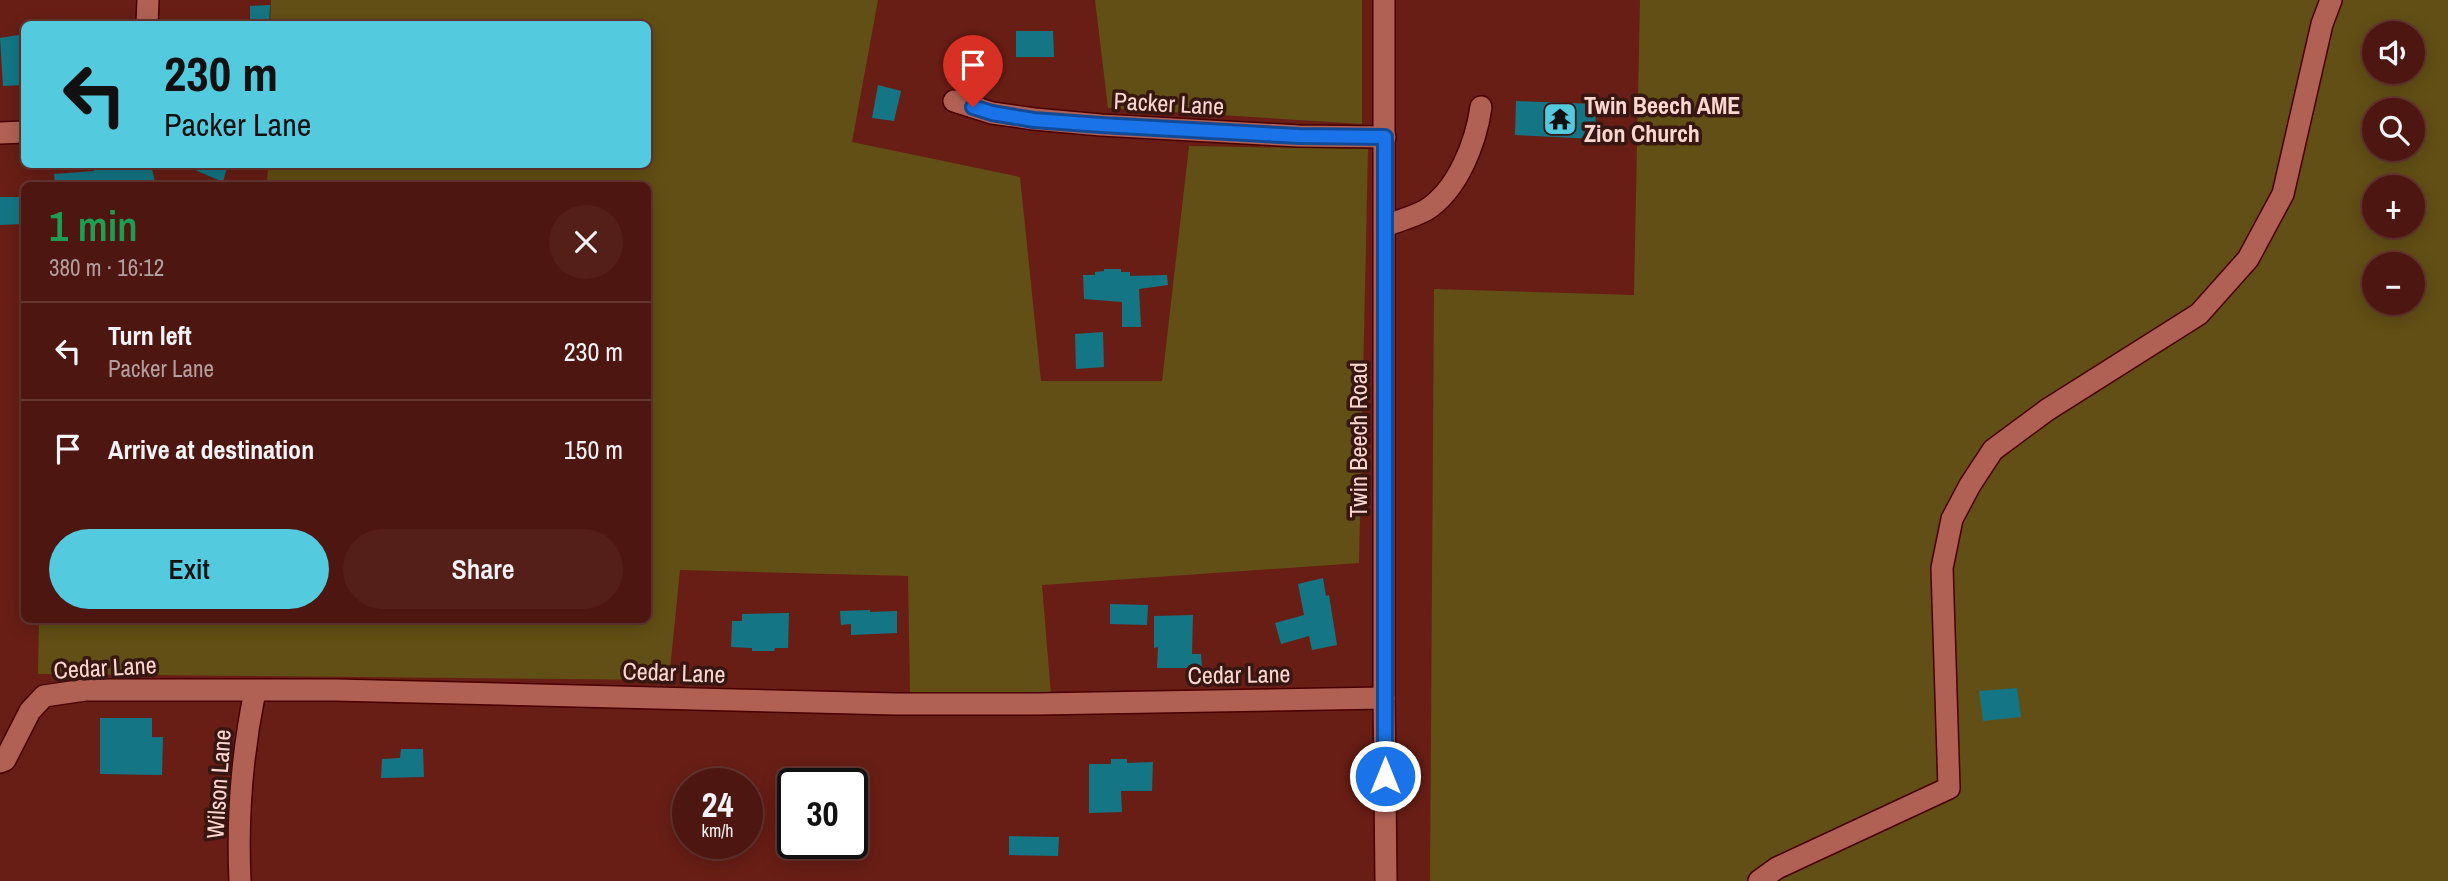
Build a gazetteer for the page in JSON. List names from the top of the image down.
{
  "streets": {
    "street": [
      "Packer Lane",
      "Twin Beech Road",
      "Cedar Lane",
      "Wilson Lane"
    ]
  },
  "crossings": [
    ["Packer Lane", "Twin Beech Road"],
    ["Twin Beech Road", "Cedar Lane"],
    ["Cedar Lane", "Wilson Lane"]
  ],
  "places": {
    "temple": ["Twin Beech AME Zion Church"]
  },
  "page": {
    "map_buttons": ["+", "−"],
    "turn": ["230 m", "Packer Lane"],
    "heading": ["1 min", "380 m · 16:12"],
    "list": [
      {
        "name": "Turn left",
        "note": "Packer Lane",
        "value": "230 m"
      },
      {
        "name": "Arrive at destination",
        "value": "150 m"
      }
    ],
    "buttons": ["Exit", "Share"],
    "speed": "24 km/h",
    "limit": "30"
  }
}
